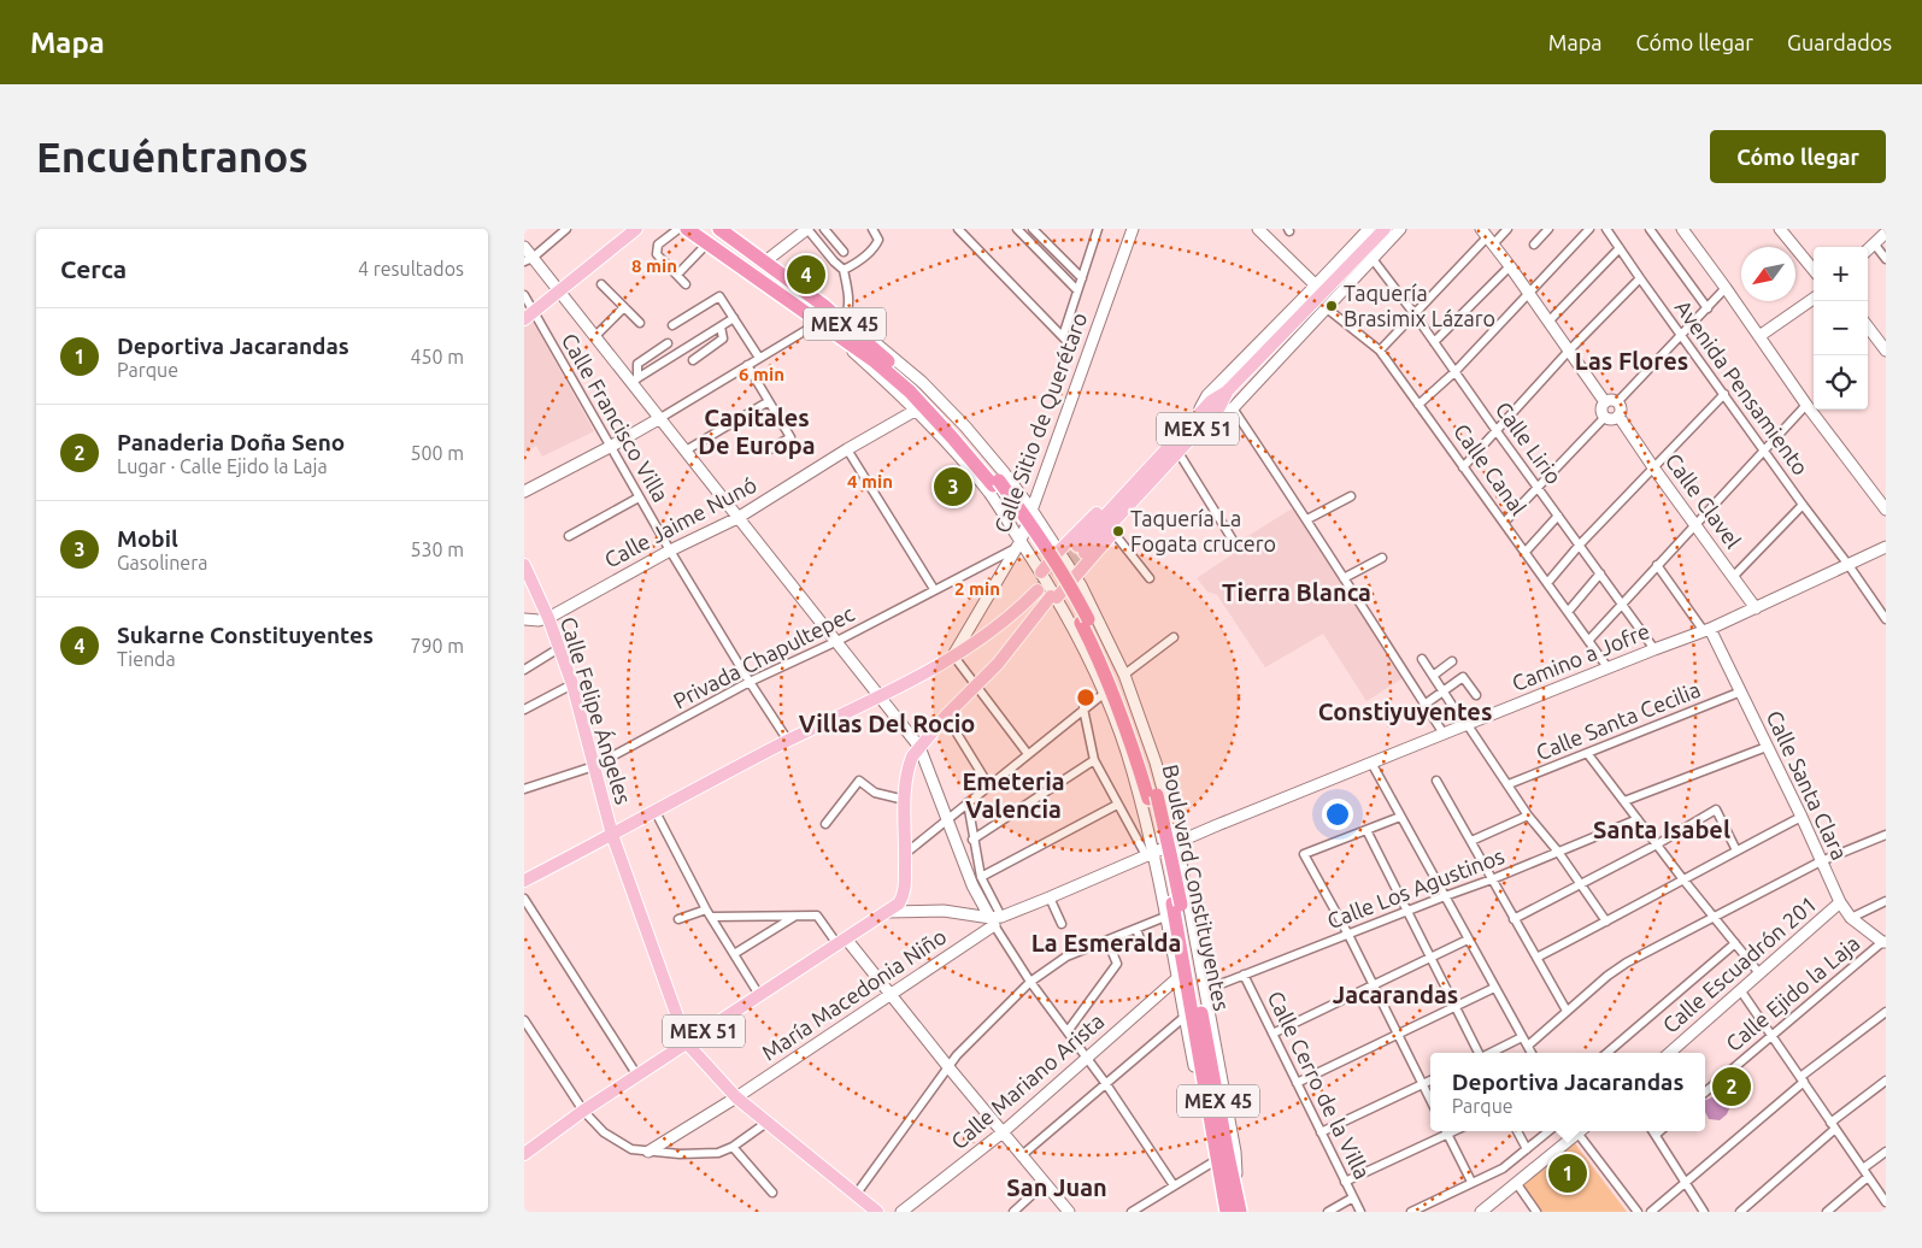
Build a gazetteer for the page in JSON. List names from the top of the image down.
{
  "streets": {
    "highway": ["MEX 45", "Boulevard Constituyentes"],
    "main road": ["MEX 51", "Calle Felipe Ángeles"],
    "street": [
      "Avenida Pensamiento",
      "Calle Francisco Villa",
      "Calle Sitio de Querétaro",
      "Calle Lirio",
      "Calle Canal",
      "Calle Clavel",
      "Calle Jaime Nunó",
      "Privada Chapultepec",
      "Camino a Jofre",
      "Calle Santa Cecilia",
      "Calle Santa Clara",
      "Calle Los Agustinos",
      "Calle Escuadrón 201",
      "Calle Ejido la Laja",
      "María Macedonia Niño",
      "Calle Mariano Arista",
      "Calle Cerro de la Villa"
    ]
  },
  "crossings": [
    ["Avenida Pensamiento", "Camino a Jofre"],
    ["Calle Francisco Villa", "Calle Jaime Nunó"],
    ["Calle Francisco Villa", "Privada Chapultepec"],
    ["Calle Sitio de Querétaro", "Privada Chapultepec"],
    ["MEX 51", "Calle Felipe Ángeles"],
    ["Calle Lirio", "Camino a Jofre"],
    ["Calle Canal", "Camino a Jofre"],
    ["Calle Clavel", "Camino a Jofre"],
    ["Calle Jaime Nunó", "Calle Felipe Ángeles"],
    ["Privada Chapultepec", "Calle Felipe Ángeles"],
    ["Camino a Jofre", "Calle Santa Clara"],
    ["Camino a Jofre", "María Macedonia Niño"],
    ["Calle Santa Cecilia", "Calle Santa Clara"],
    ["Calle Santa Clara", "Calle Escuadrón 201"],
    ["Calle Santa Clara", "Calle Ejido la Laja"],
    ["Boulevard Constituyentes", "Calle Los Agustinos"],
    ["Calle Los Agustinos", "Calle Cerro de la Villa"]
  ],
  "districts": [
    "Las Flores",
    "Capitales De Europa",
    "Tierra Blanca",
    "Constiyuyentes",
    "Villas Del Rocio",
    "Emeteria Valencia",
    "Santa Isabel",
    "La Esmeralda",
    "Jacarandas",
    "San Juan"
  ],
  "places": ["Taquería Brasimix Lázaro", "Taquería La Fogata crucero"],
  "north": "bottom left",
  "page": {
    "header": "Mapa",
    "nav": ["Mapa", "Cómo llegar", "Guardados"],
    "buttons": "Cómo llegar",
    "title": "Encuéntranos",
    "heading": ["Cerca", "4 resultados"],
    "map_buttons": ["+", "−"],
    "pins": [
      "4",
      "3",
      "2",
      "1"
    ],
    "list": [
      {
        "mark": "1",
        "name": "Deportiva Jacarandas",
        "note": "Parque",
        "value": "450 m"
      },
      {
        "mark": "2",
        "name": "Panaderia Doña Seno",
        "note": "Lugar · Calle Ejido la Laja",
        "value": "500 m"
      },
      {
        "mark": "3",
        "name": "Mobil",
        "note": "Gasolinera",
        "value": "530 m"
      },
      {
        "mark": "4",
        "name": "Sukarne Constituyentes",
        "note": "Tienda",
        "value": "790 m"
      }
    ],
    "popup": ["Deportiva Jacarandas", "Parque"]
  },
  "rings": [
    "8 min",
    "6 min",
    "4 min",
    "2 min"
  ]
}
